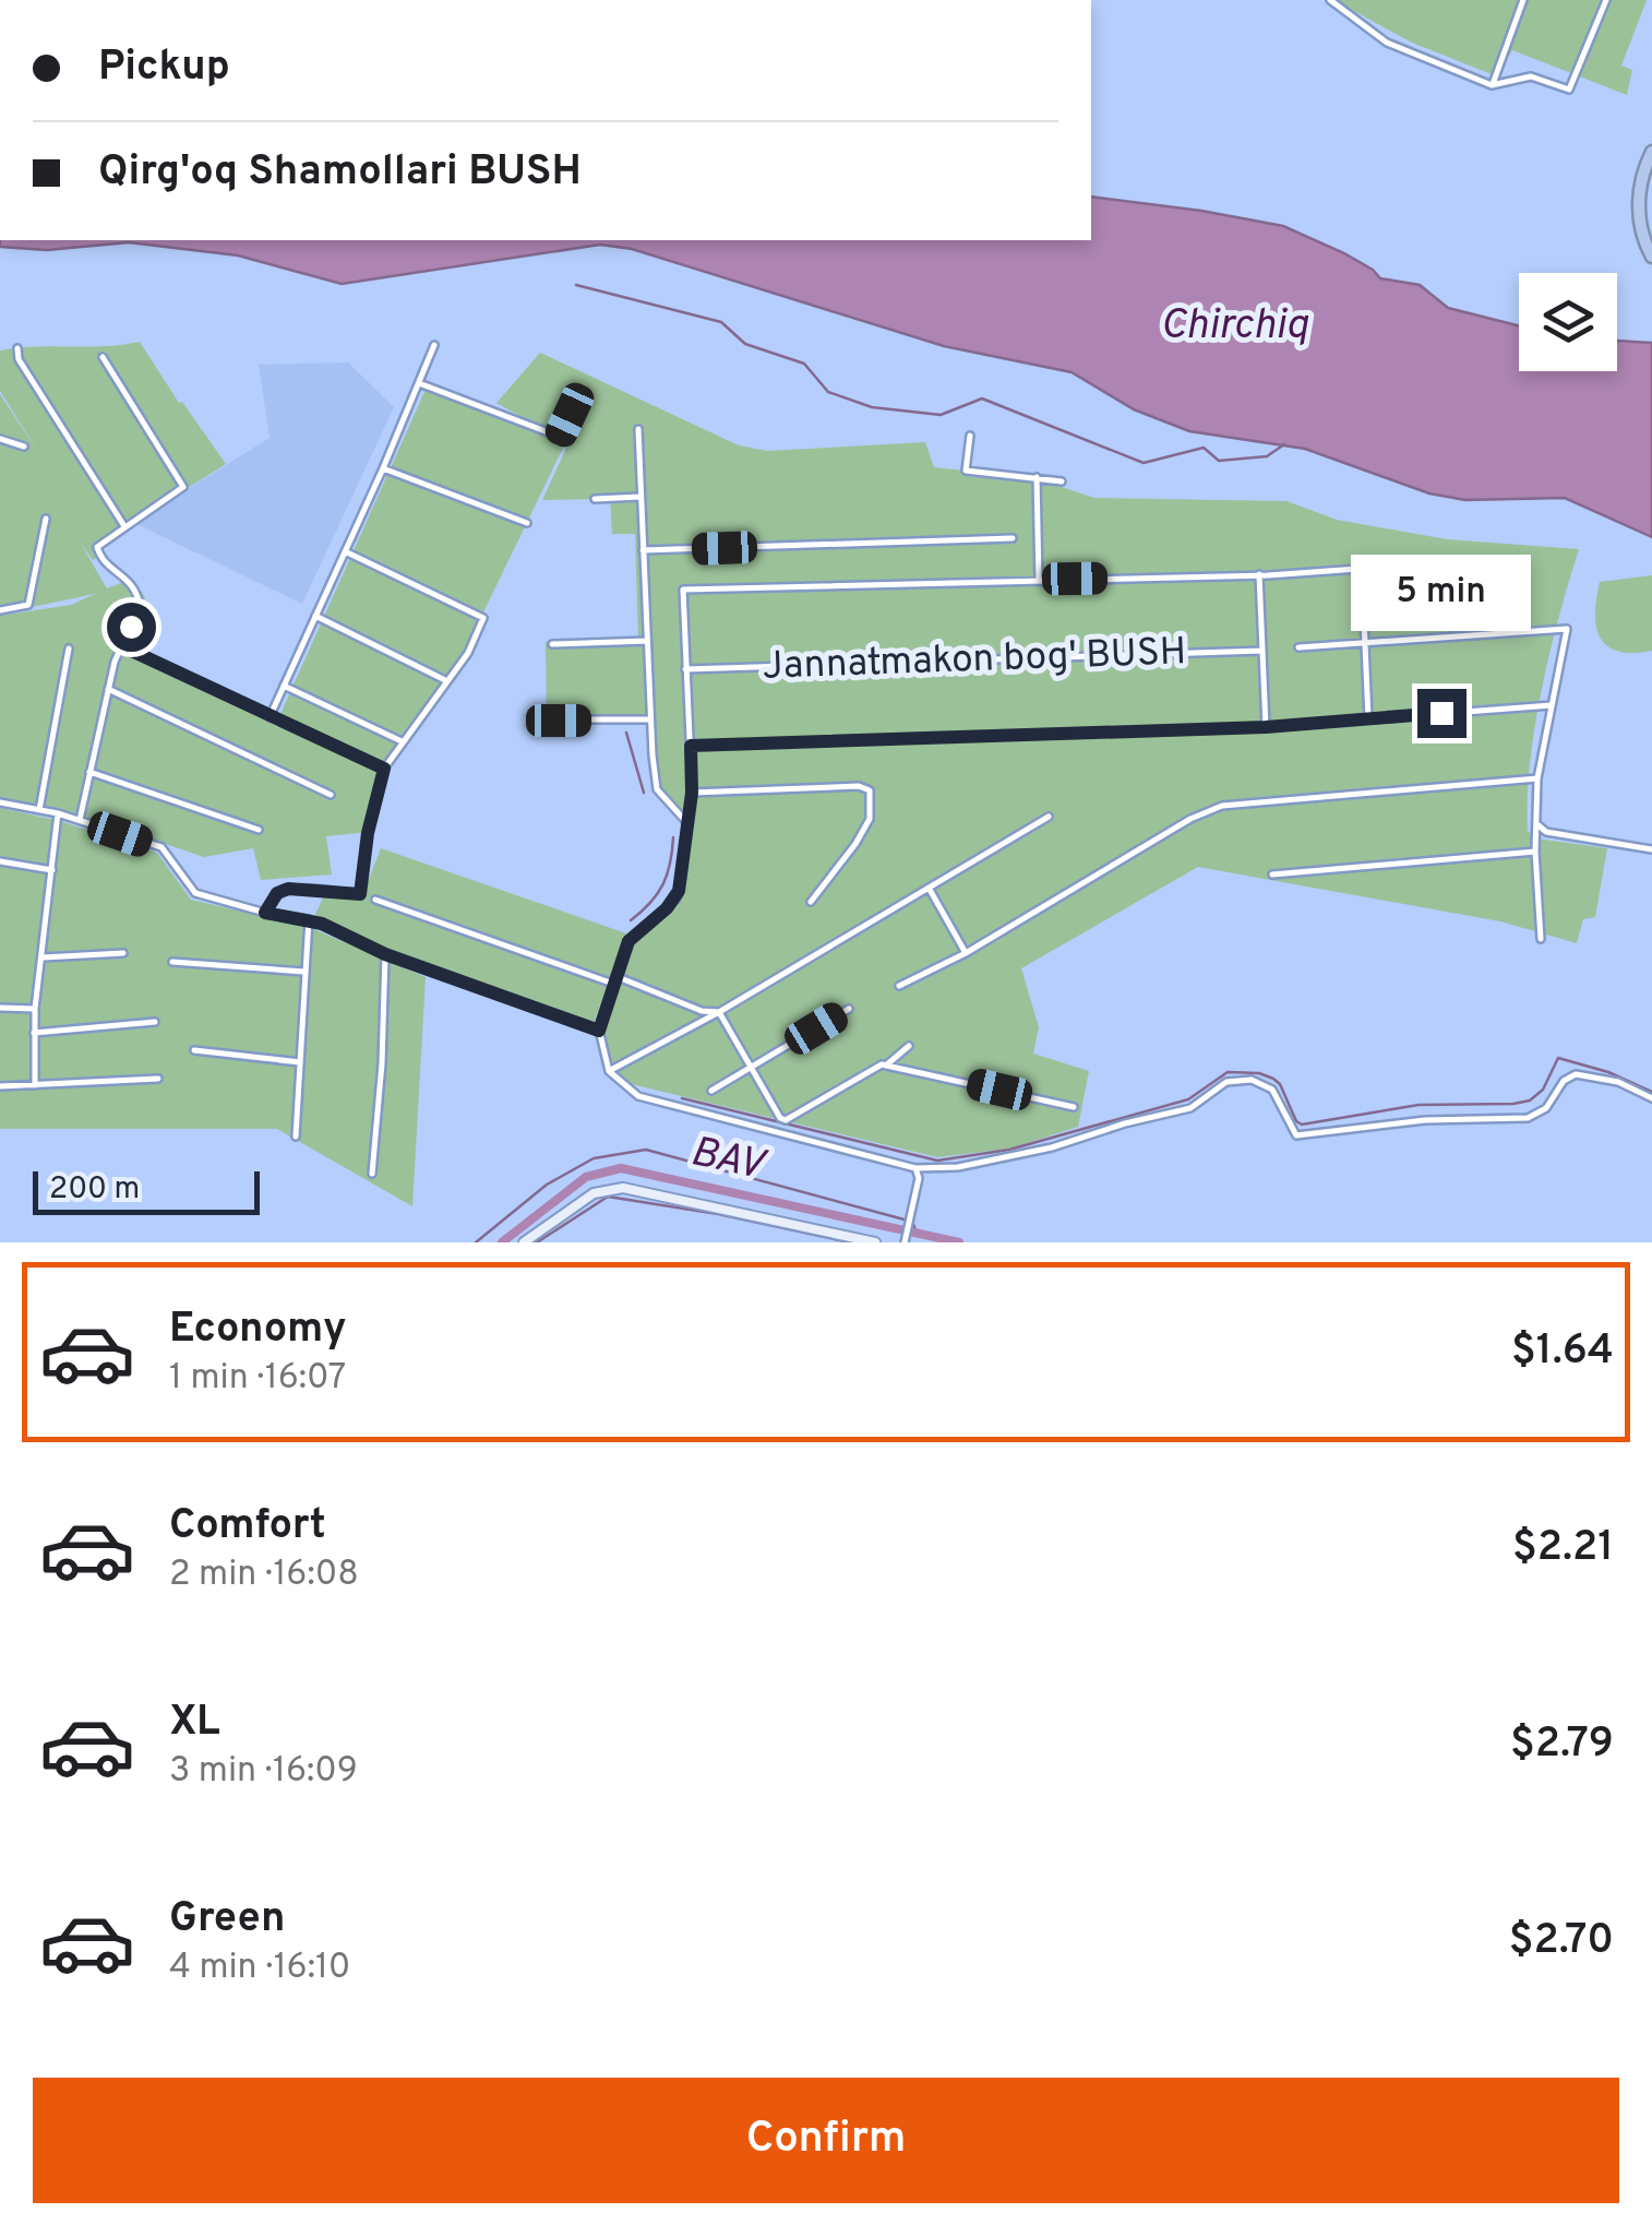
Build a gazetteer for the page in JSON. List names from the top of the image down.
{
  "streets": {
    "street": ["Jannatmakon bog' BUSH"]
  },
  "water": ["Chirchiq", "BAV"],
  "scale_bar": "200 m",
  "page": {
    "banner": ["Pickup", "Qirg'oq Shamollari BUSH"],
    "bubble": "5 min",
    "scale": "200 m",
    "list": [
      {
        "name": "Economy",
        "note": "1 min · 16:07",
        "value": "$1.64"
      },
      {
        "name": "Comfort",
        "note": "2 min · 16:08",
        "value": "$2.21"
      },
      {
        "name": "XL",
        "note": "3 min · 16:09",
        "value": "$2.79"
      },
      {
        "name": "Green",
        "note": "4 min · 16:10",
        "value": "$2.70"
      }
    ],
    "buttons": "Confirm"
  }
}
